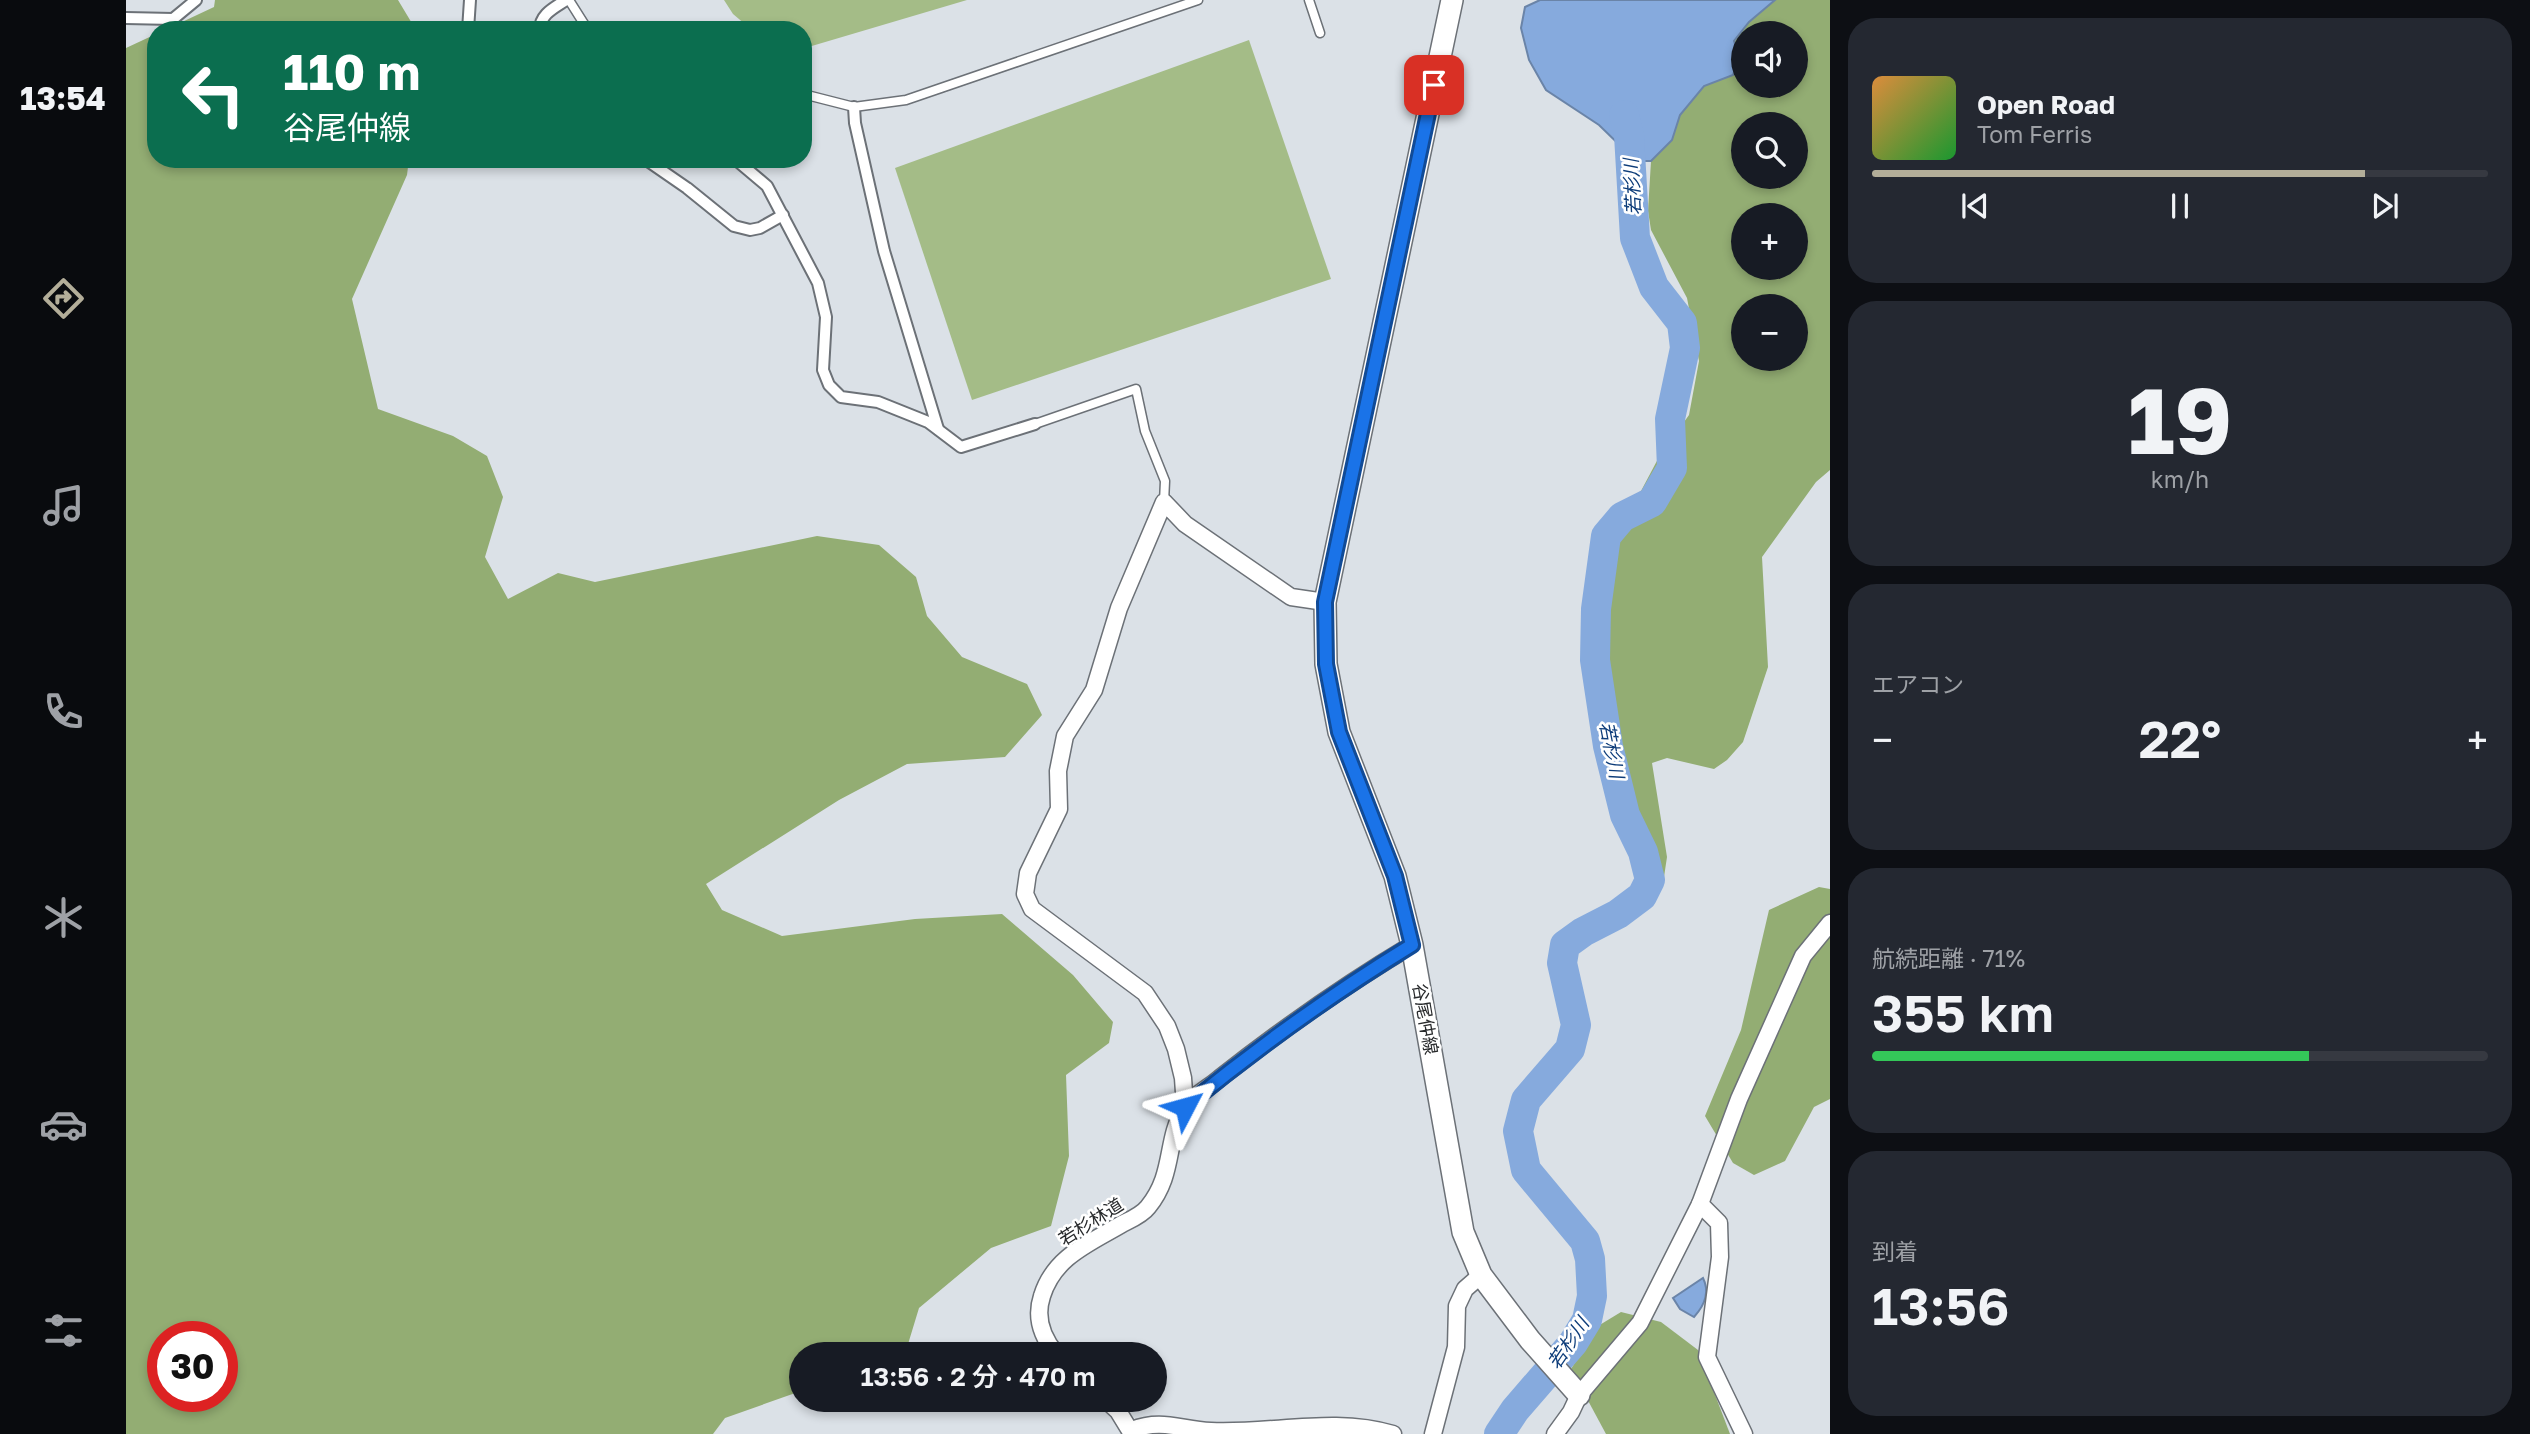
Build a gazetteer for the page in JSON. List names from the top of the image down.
{
  "streets": {
    "main road": ["谷尾仲線"],
    "street": ["若杉林道"]
  },
  "water": ["若杉川"],
  "page": {
    "tabs": "13:54",
    "map_buttons": ["+", "−"],
    "turn": ["110 m", "谷尾仲線"],
    "song": ["Open Road", "Tom Ferris"],
    "tile": [
      ["19", "km/h"],
      "エアコン",
      ["航続距離 · 71%", "355 km"],
      ["到着", "13:56"]
    ],
    "heat": ["−", "22°", "+"],
    "limit": "30",
    "trip": "13:56 · 2 分 · 470 m"
  }
}
